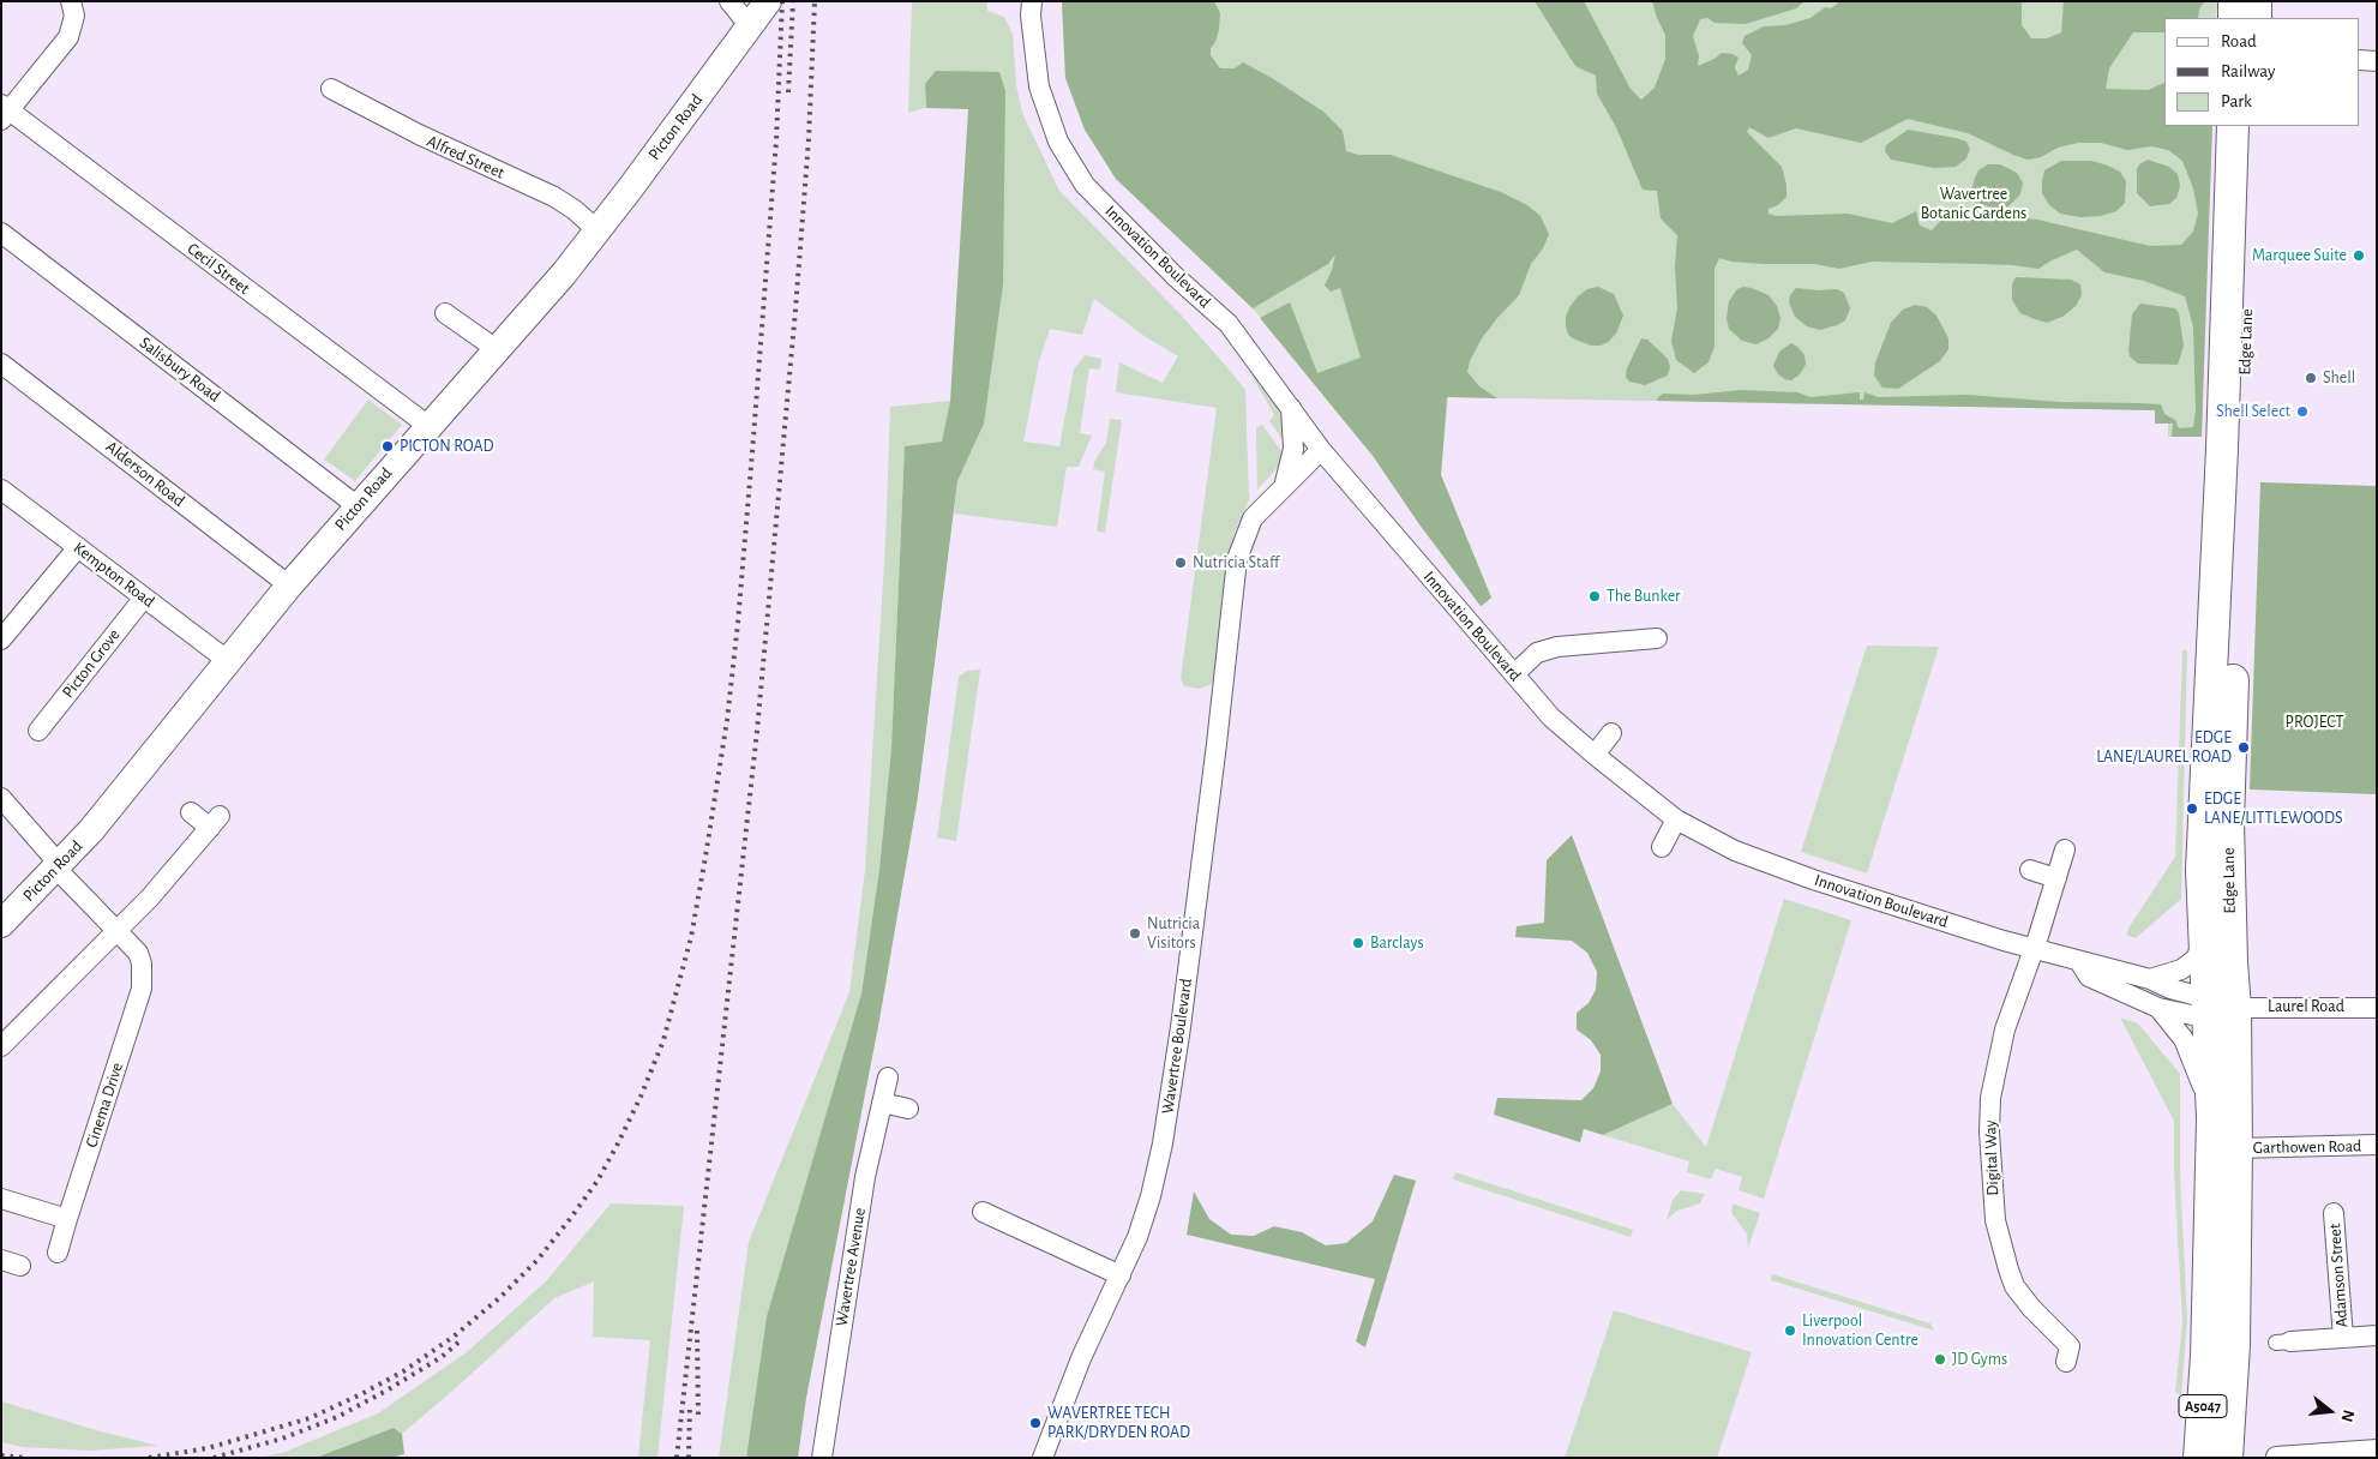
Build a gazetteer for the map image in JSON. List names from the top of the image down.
{
  "streets": {
    "highway": ["Edge Lane", "A5047"],
    "main road": ["Picton Road"],
    "street": [
      "Alfred Street",
      "Innovation Boulevard",
      "Cecil Street",
      "Salisbury Road",
      "Alderson Road",
      "Kempton Road",
      "Picton Grove",
      "Laurel Road",
      "Wavertree Boulevard",
      "Cinema Drive",
      "Garthowen Road",
      "Digital Way",
      "Wavertree Avenue",
      "Adamson Street"
    ]
  },
  "crossings": [
    ["Picton Road", "Alfred Street"],
    ["Picton Road", "Cecil Street"],
    ["Picton Road", "Salisbury Road"],
    ["Picton Road", "Alderson Road"],
    ["Picton Road", "Kempton Road"],
    ["Picton Road", "Cinema Drive"],
    ["Innovation Boulevard", "Edge Lane"],
    ["Innovation Boulevard", "Laurel Road"],
    ["Innovation Boulevard", "Wavertree Boulevard"],
    ["Innovation Boulevard", "Digital Way"],
    ["Edge Lane", "Laurel Road"],
    ["Edge Lane", "Garthowen Road"],
    ["Kempton Road", "Picton Grove"]
  ],
  "parks": ["Wavertree Botanic Gardens", "PROJECT"],
  "places": [
    "Marquee Suite",
    "Shell",
    "Shell Select",
    "PICTON ROAD",
    "Nutricia Staff",
    "The Bunker",
    "EDGE LANE/LAUREL ROAD",
    "EDGE LANE/LITTLEWOODS",
    "Nutricia Visitors",
    "Barclays",
    "Liverpool Innovation Centre",
    "JD Gyms",
    "WAVERTREE TECH PARK/DRYDEN ROAD"
  ],
  "legend": ["Road", "Railway", "Park"],
  "north": "right"
}
